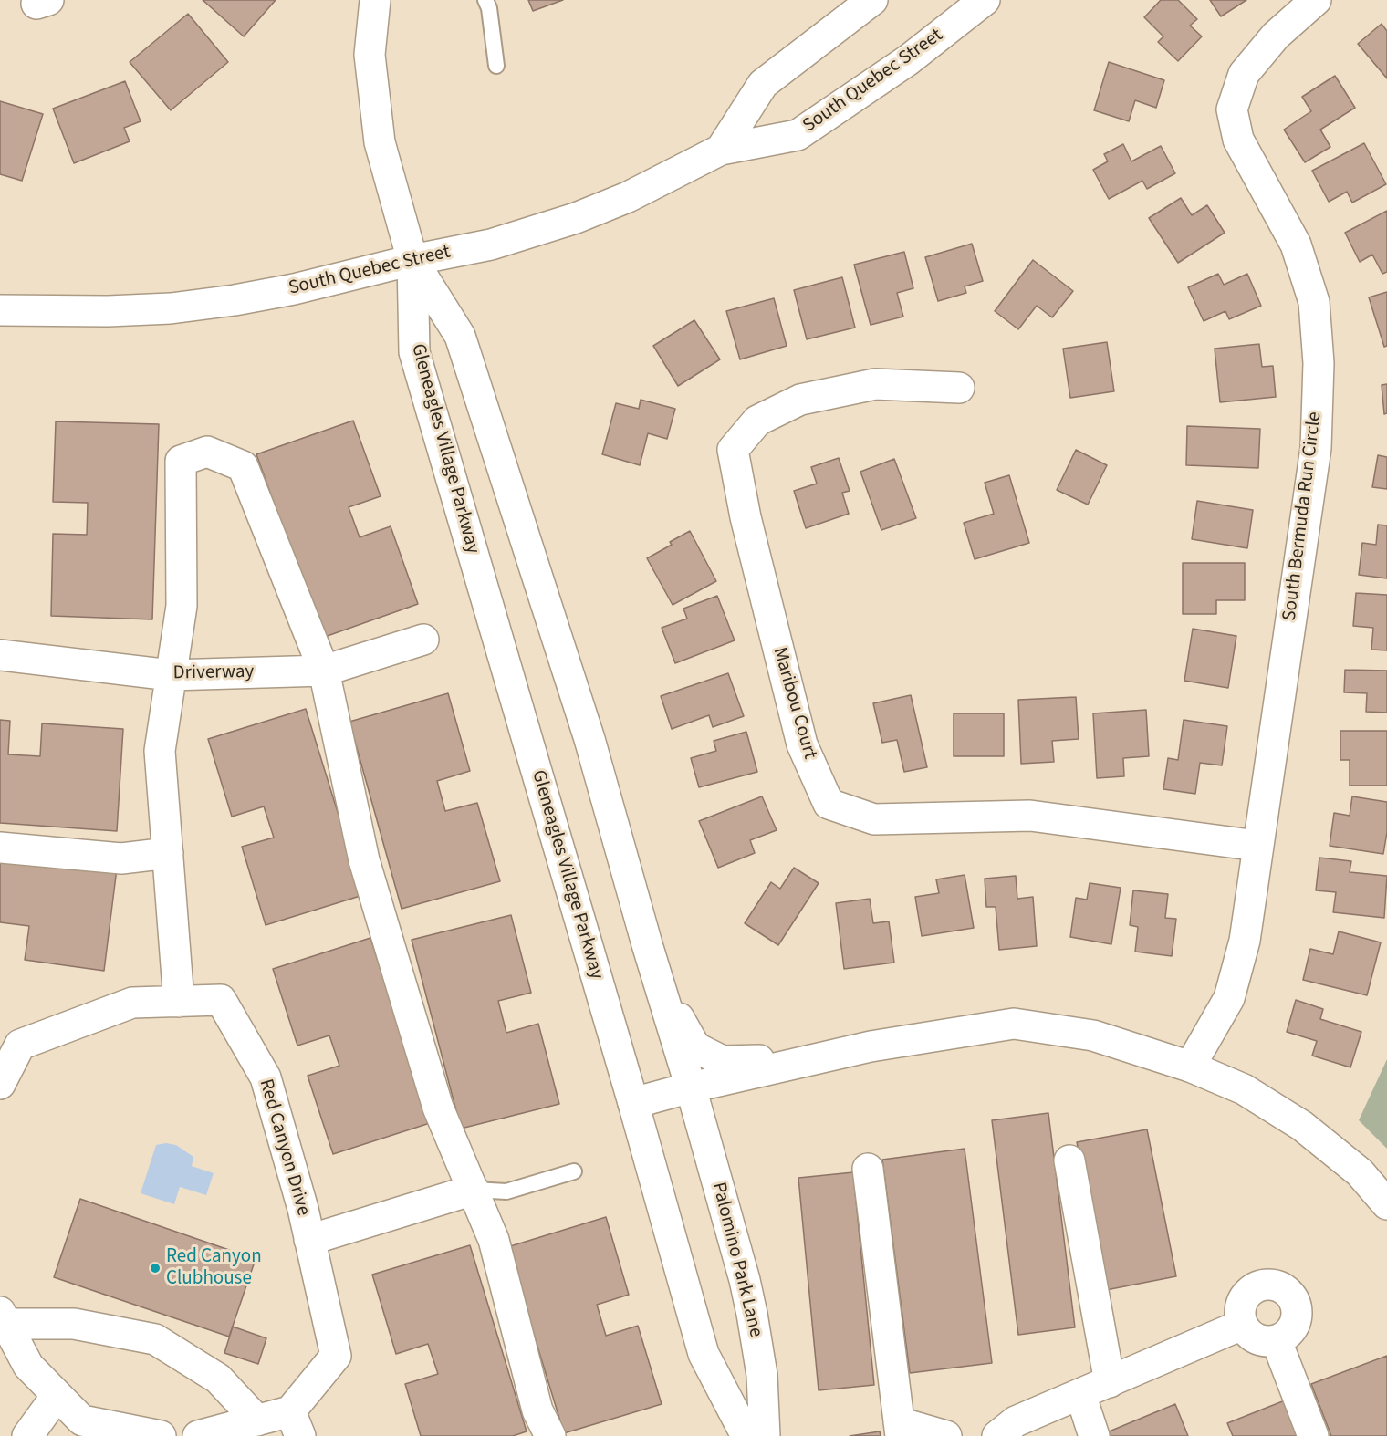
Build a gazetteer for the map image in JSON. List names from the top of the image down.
{
  "streets": {
    "street": [
      "South Quebec Street",
      "Gleneagles Village Parkway",
      "South Bermuda Run Circle",
      "Driverway",
      "Maribou Court",
      "Red Canyon Drive",
      "Palomino Park Lane"
    ]
  },
  "crossings": [
    ["South Quebec Street", "Gleneagles Village Parkway"],
    ["South Bermuda Run Circle", "Maribou Court"]
  ],
  "places": ["Red Canyon Clubhouse"]
}
